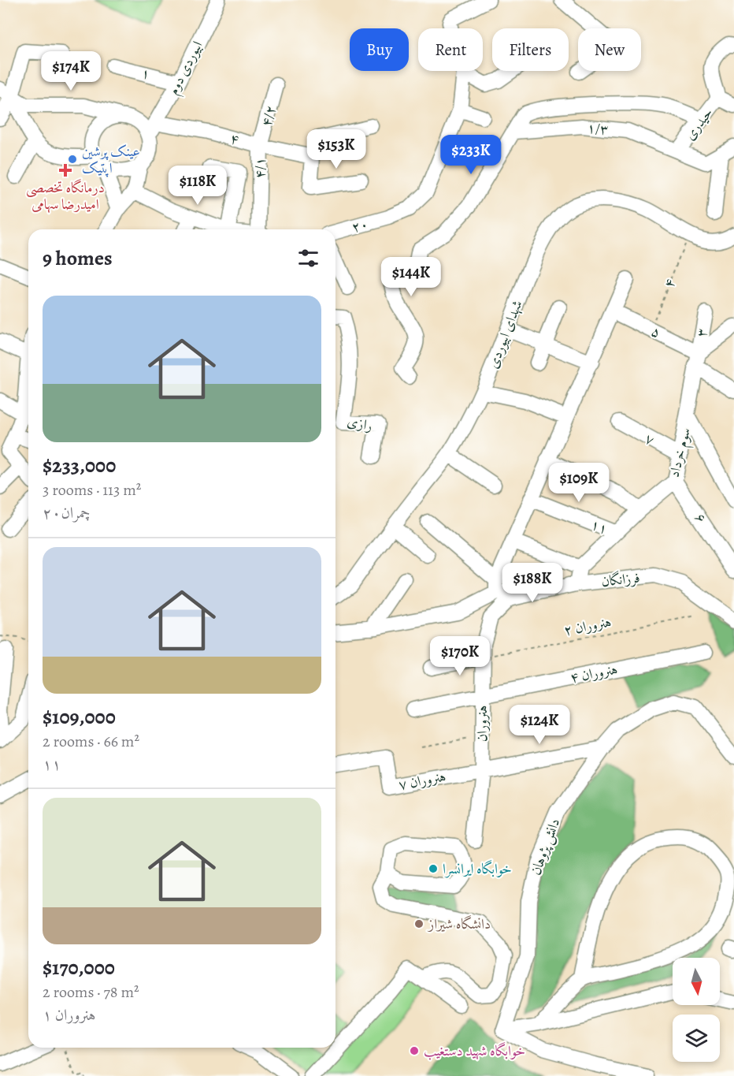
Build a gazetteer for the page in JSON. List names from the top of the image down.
{
  "streets": {
    "street": [
      "ابیوردی دوم",
      "۱",
      "۴/۲",
      "حیدری",
      "۱/۳",
      "۴",
      "۴/۱",
      "۲۰",
      "۵",
      "۳",
      "شهدای ابیوردی",
      "رازی",
      "۷",
      "سوم خرداد",
      "۶",
      "۱۱",
      "فرزانگان",
      "هنروران ۴",
      "هنروران",
      "هنروران ۷",
      "دانش پژوهان"
    ],
    "path": ["هنروران ۲"]
  },
  "crossings": [
    ["ابیوردی دوم", "۱"],
    ["ابیوردی دوم", "۴"],
    ["۴/۲", "۴"],
    ["۴/۲", "۴/۱"],
    ["حیدری", "۱/۳"],
    ["۴", "۴/۱"],
    ["۴", "۵"],
    ["۴", "شهدای ابیوردی"],
    ["۵", "۳"],
    ["۵", "سوم خرداد"],
    ["۳", "سوم خرداد"],
    ["۷", "سوم خرداد"],
    ["سوم خرداد", "۶"],
    ["سوم خرداد", "۱۱"],
    ["فرزانگان", "هنروران"],
    ["هنروران ۲", "هنروران"],
    ["هنروران ۴", "هنروران"],
    ["هنروران", "هنروران ۷"]
  ],
  "places": {
    "other": [
      "عینک پرشین اپتیک",
      "خوابگاه ایرانسرا",
      "دانشگاه شیراز",
      "خوابگاه شهید دستغیب"
    ],
    "health": ["درمانگاه تخصصی امیدرضا سهامی"]
  },
  "north": "bottom",
  "page": {
    "chip": [
      "Buy",
      "Rent",
      "Filters",
      "New"
    ],
    "price": [
      "$174K",
      "$153K",
      "$233K",
      "$118K",
      "$144K",
      "$109K",
      "$188K",
      "$170K",
      "$124K"
    ],
    "heading": "9 homes",
    "list": [
      {
        "name": "$233,000",
        "note": "3 rooms · 113 m² · چمران۲۰"
      },
      {
        "name": "$109,000",
        "note": "2 rooms · 66 m² · ۱۱"
      },
      {
        "name": "$170,000",
        "note": "2 rooms · 78 m² · هنروران ۱"
      }
    ]
  }
}
